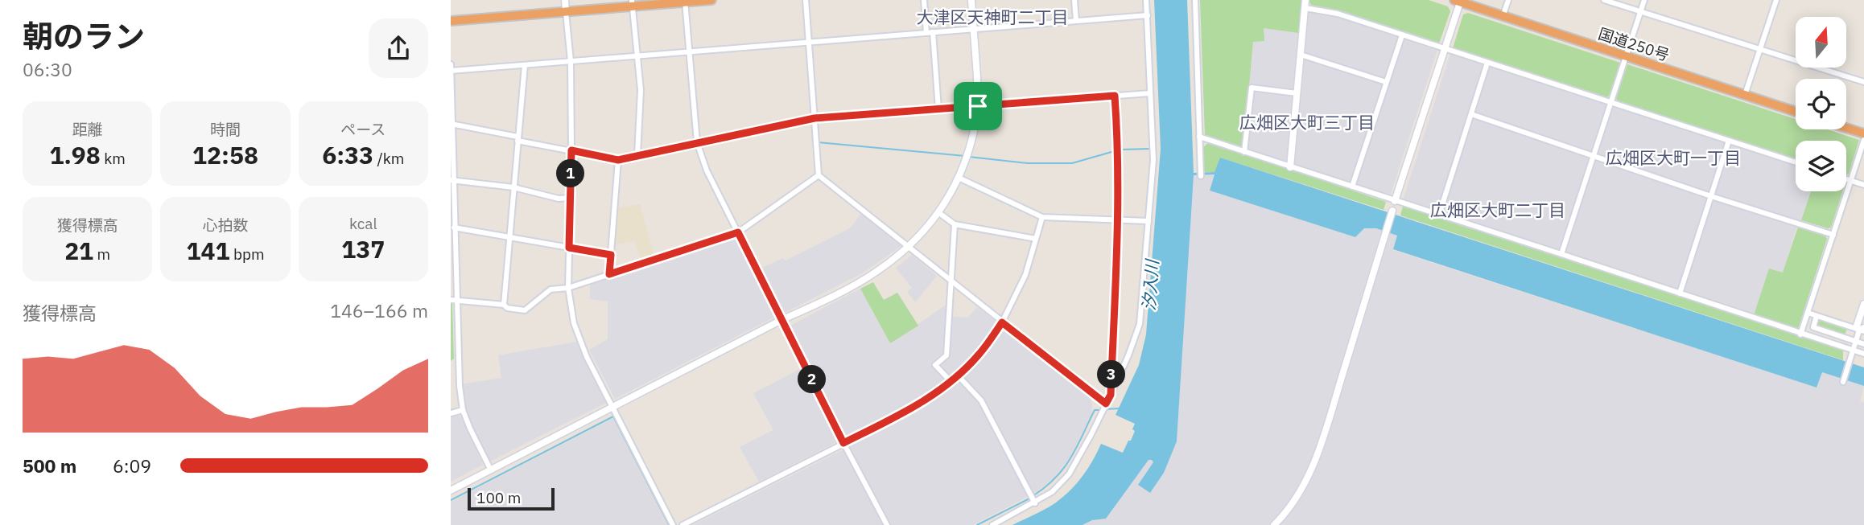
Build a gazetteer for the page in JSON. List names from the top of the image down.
{
  "streets": {
    "highway": ["国道250号"]
  },
  "districts": [
    "大津区天神町二丁目",
    "広畑区大町三丁目",
    "広畑区大町一丁目",
    "広畑区大町二丁目"
  ],
  "water": ["汐入川"],
  "scale_bar": "100 m",
  "north": "top",
  "page": {
    "heading": ["朝のラン", "06:30"],
    "stats": [
      ["距離", "1.98 km"],
      ["時間", "12:58"],
      ["ペース", "6:33 /km"],
      ["獲得標高", "21 m"],
      ["心拍数", "141 bpm"],
      ["kcal", "137"]
    ],
    "pins": ["1", "3", "2"],
    "chart": ["獲得標高", "146–166 m"],
    "list": [
      {
        "name": "500 m",
        "note": "6:09"
      }
    ],
    "scale": "100 m"
  }
}
